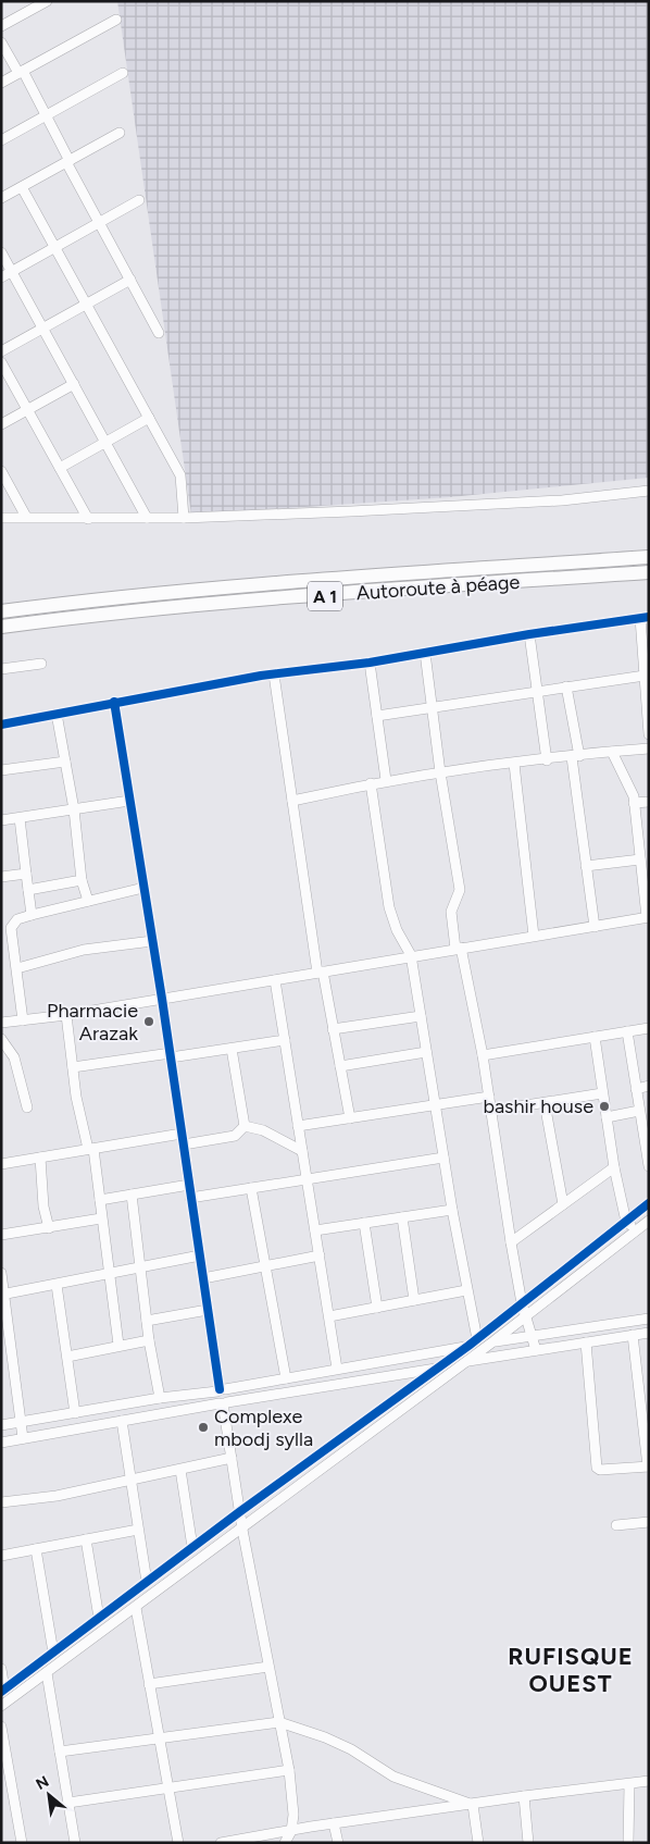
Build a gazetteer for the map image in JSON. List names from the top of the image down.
{
  "streets": {
    "highway": ["Autoroute à péage", "A 1"]
  },
  "districts": ["RUFISQUE OUEST"],
  "places": ["Pharmacie Arazak", "bashir house", "Complexe mbodj sylla"],
  "north": "top left"
}
